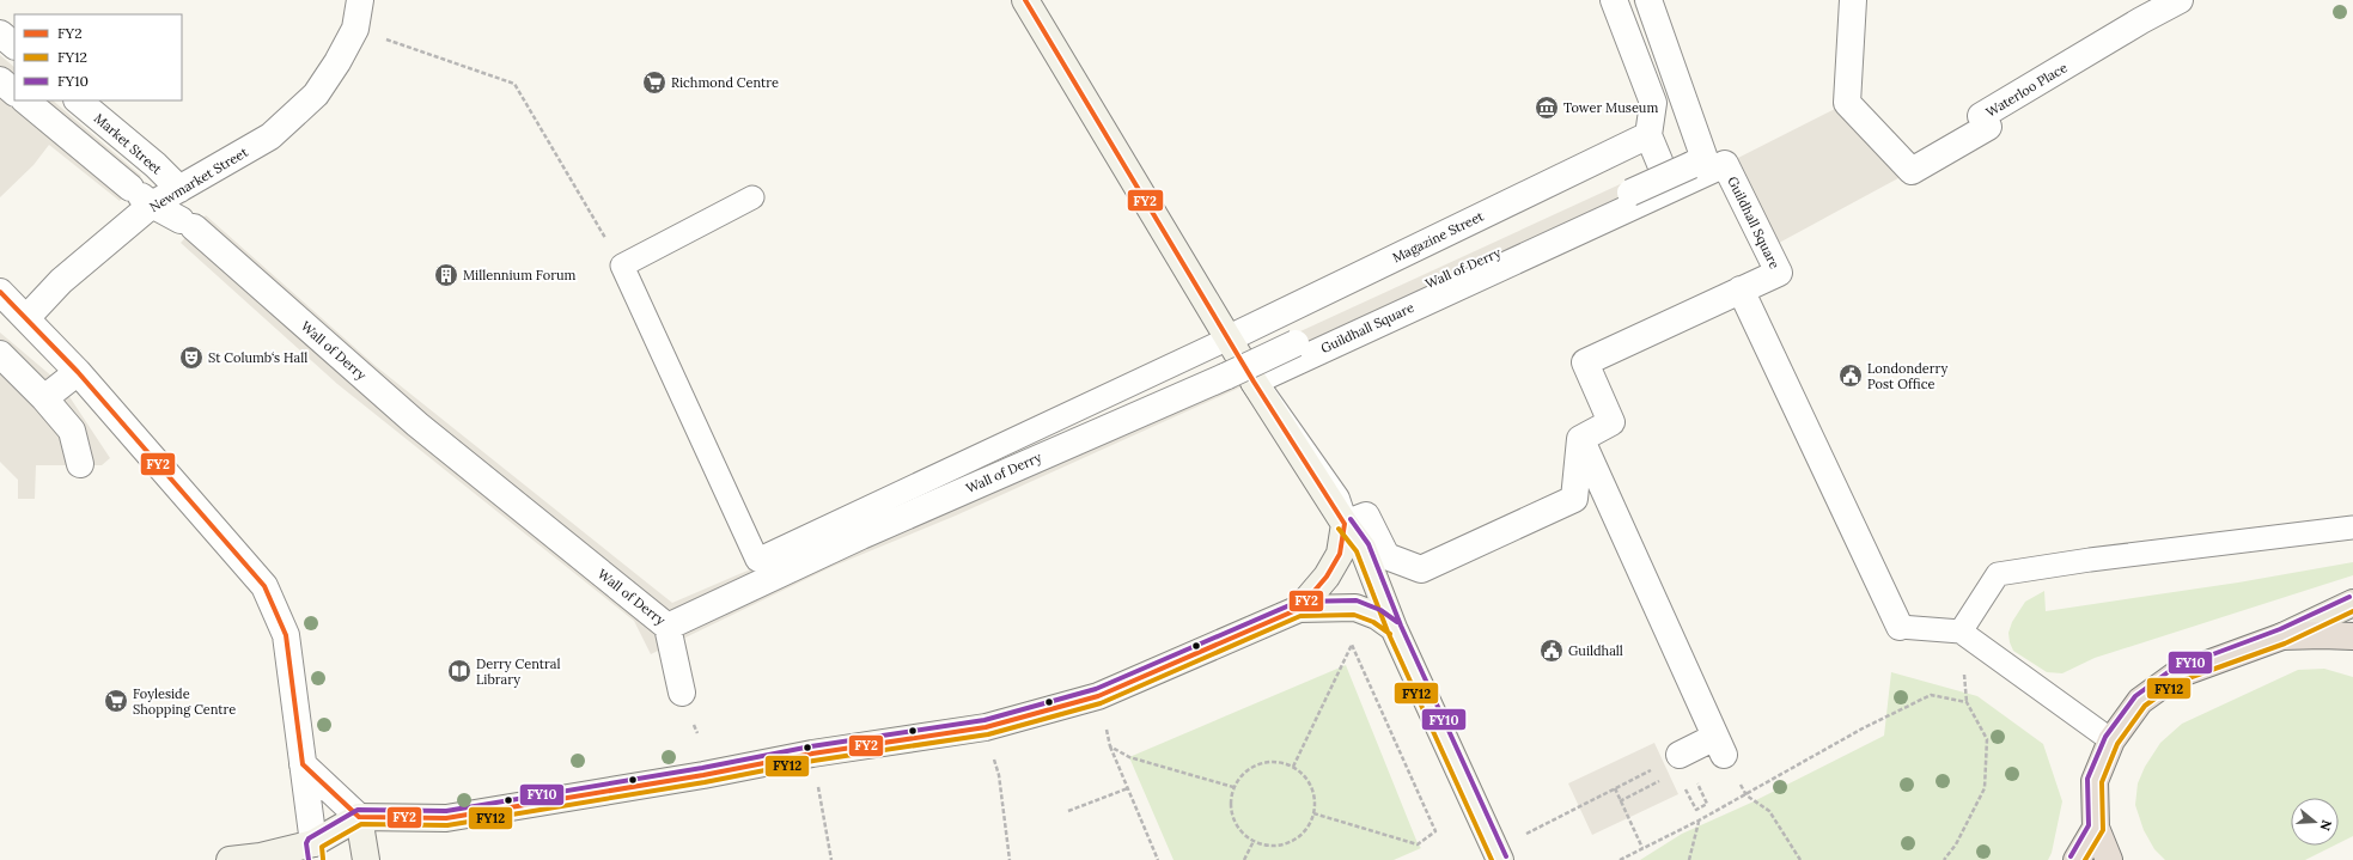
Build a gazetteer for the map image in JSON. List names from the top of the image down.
{
  "streets": {
    "street": [
      "Waterloo Place",
      "Market Street",
      "Newmarket Street",
      "Guildhall Square",
      "Magazine Street",
      "Wall of Derry"
    ]
  },
  "crossings": [
    ["Market Street", "Newmarket Street"],
    ["Newmarket Street", "Wall of Derry"],
    ["Magazine Street", "Wall of Derry"]
  ],
  "places": {
    "supermarket": ["Richmond Centre", "Foyleside Shopping Centre"],
    "museum": ["Tower Museum"],
    "building": ["Millennium Forum"],
    "theatre": ["St Columb‘s Hall"],
    "public building": ["Londonderry Post Office", "Guildhall"],
    "library": ["Derry Central Library"]
  },
  "lines": ["transit line FY2", "transit line FY10", "transit line FY12"],
  "legend": ["FY2", "FY12", "FY10"],
  "north": "right"
}
